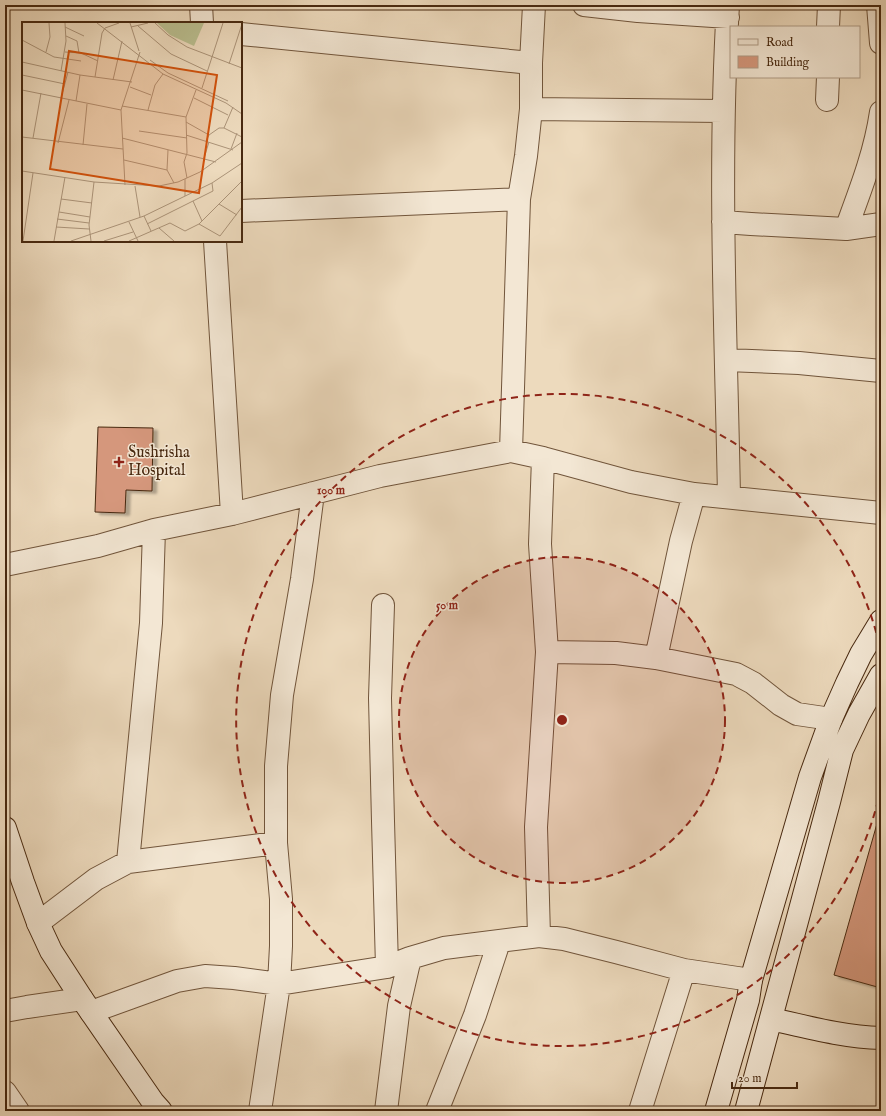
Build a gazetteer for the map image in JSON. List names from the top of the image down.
{
  "places": {
    "health": ["Sushrisha Hospital"]
  },
  "legend": ["Road", "Building"],
  "scale_bar": "20 m",
  "rings": ["100 m", "50 m"]
}
